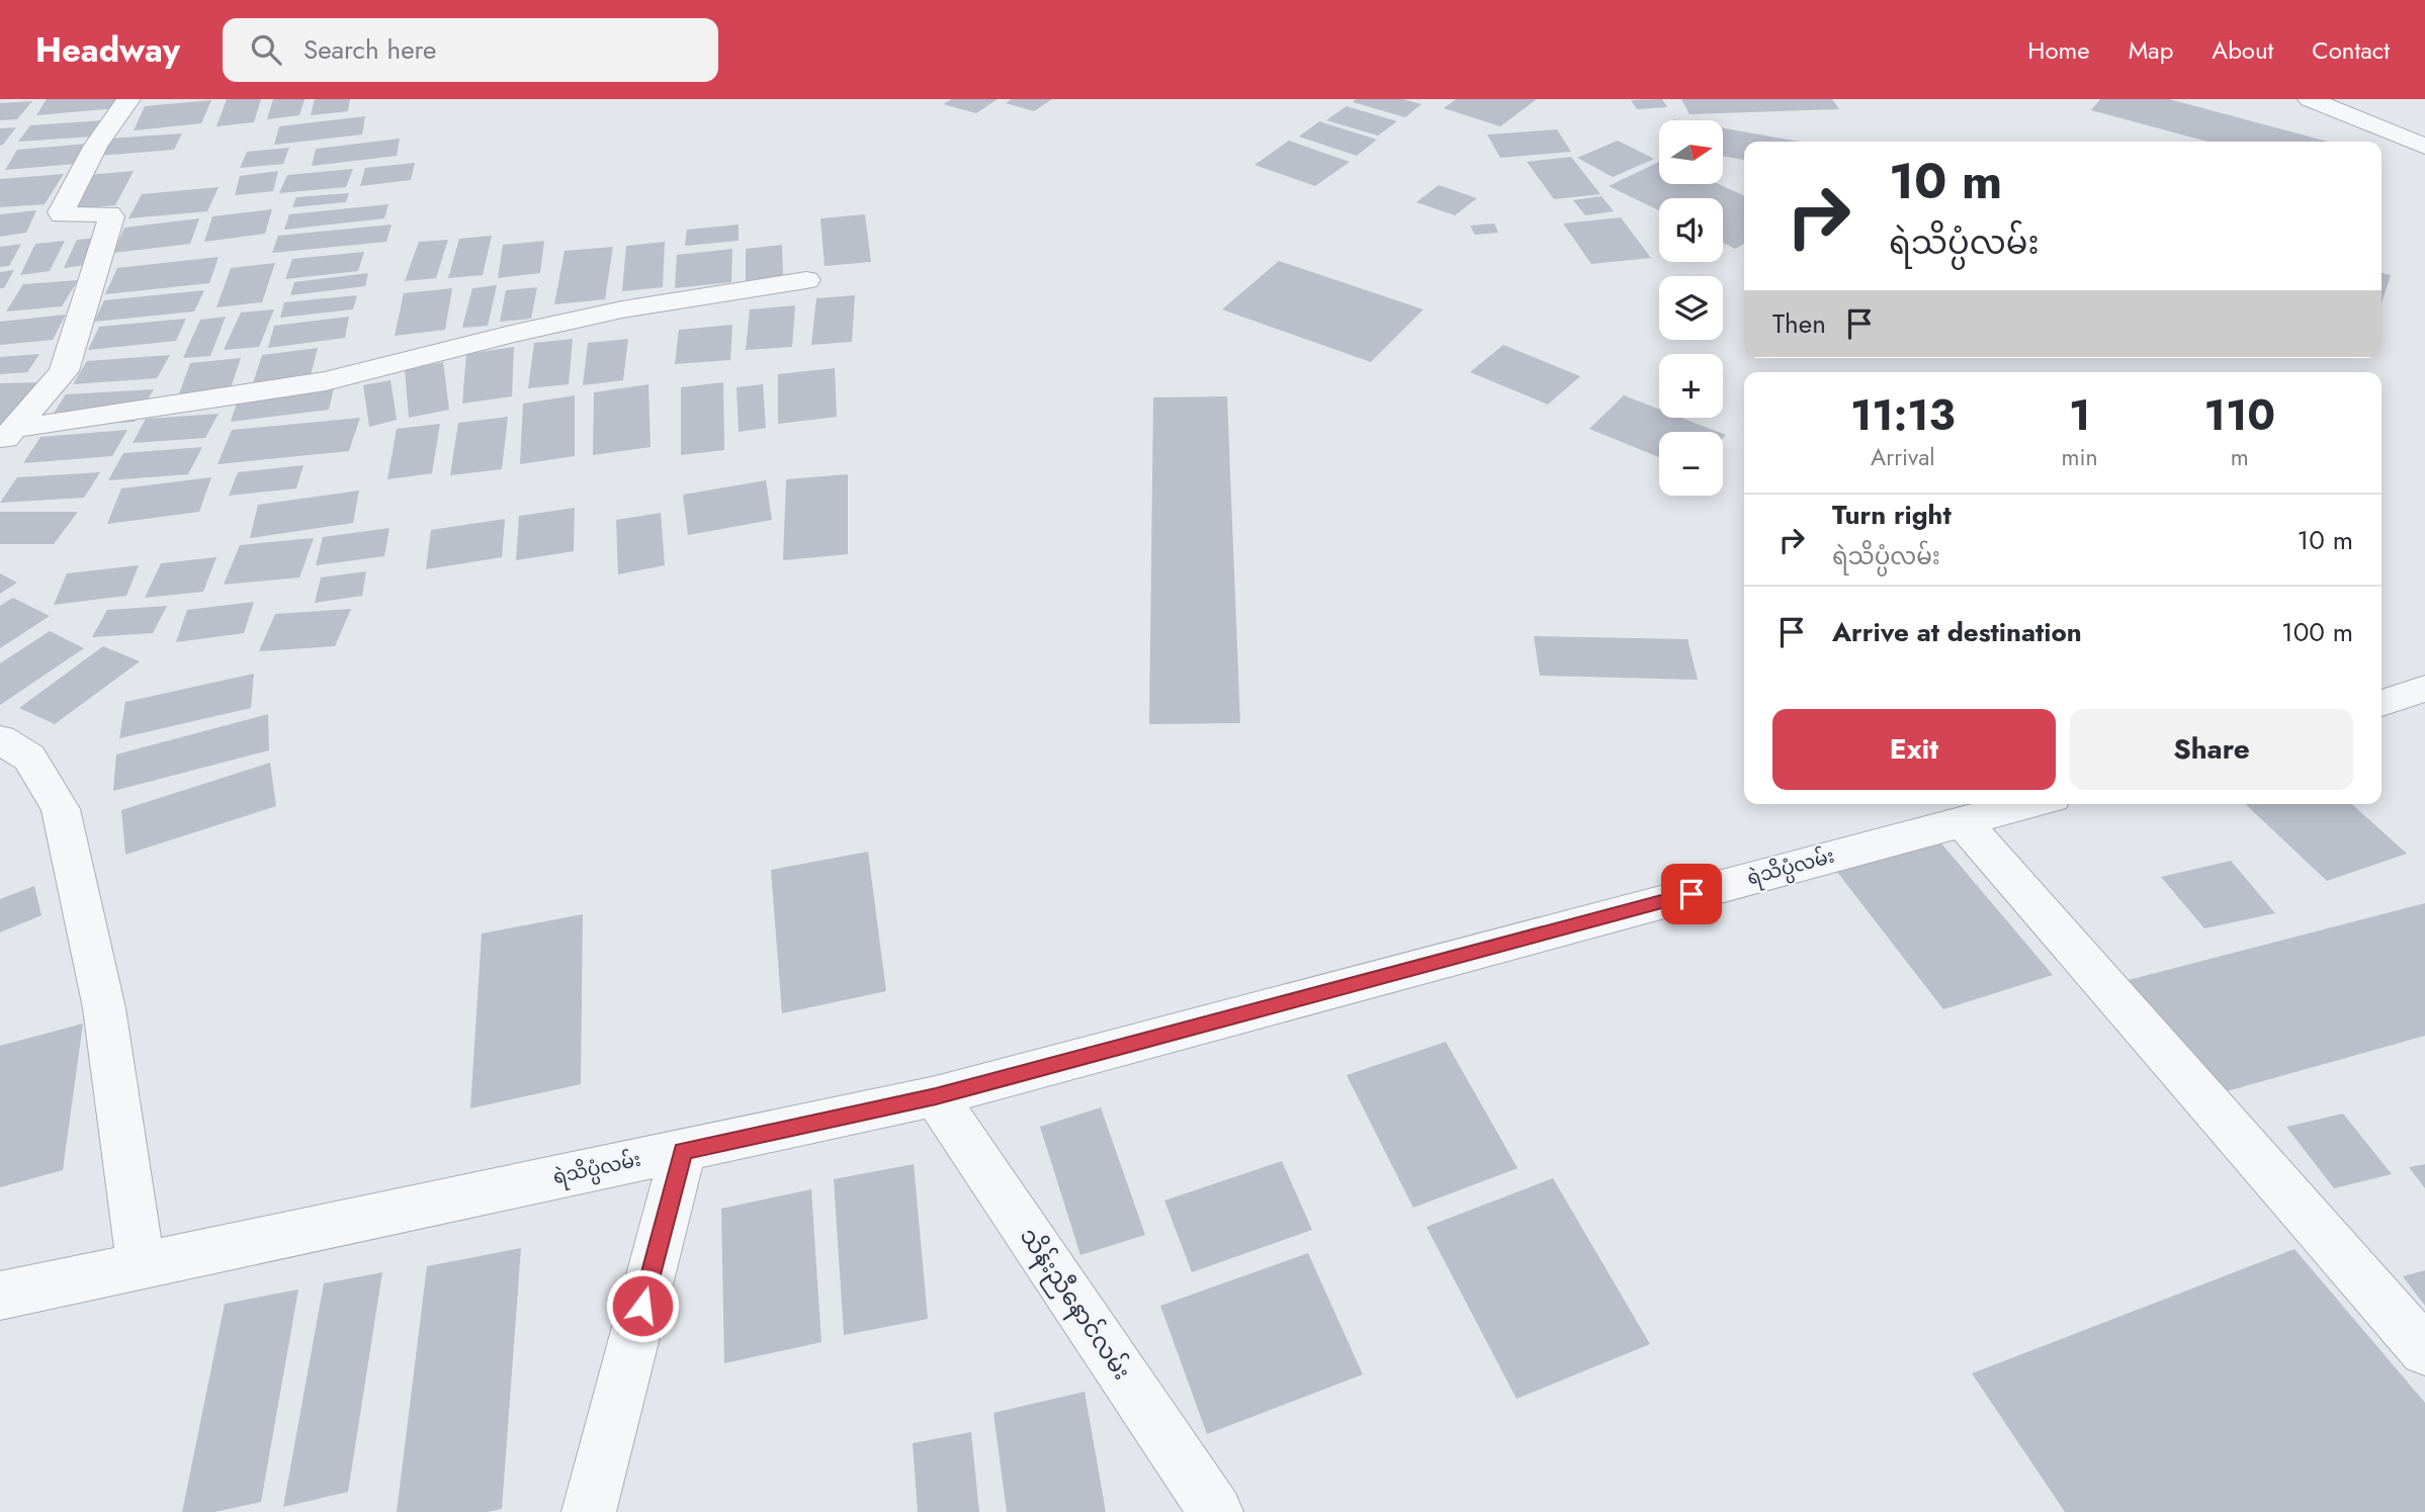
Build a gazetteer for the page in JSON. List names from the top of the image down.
{
  "streets": {
    "street": ["ရဲသိပ္ပံလမ်း", "သိန်းညီနောင်လမ်း"]
  },
  "crossings": [
    ["ရဲသိပ္ပံလမ်း", "သိန်းညီနောင်လမ်း"]
  ],
  "north": "right",
  "page": {
    "header": "Headway",
    "search": "Search here",
    "nav": [
      "Home",
      "Map",
      "About",
      "Contact"
    ],
    "map_buttons": ["+", "−"],
    "turn": ["10 m", "ရဲသိပ္ပံလမ်း"],
    "then": "Then",
    "eta": [
      "11:13",
      "Arrival",
      "1",
      "min",
      "110",
      "m"
    ],
    "list": [
      {
        "name": "Turn right",
        "note": "ရဲသိပ္ပံလမ်း",
        "value": "10 m"
      },
      {
        "name": "Arrive at destination",
        "value": "100 m"
      }
    ],
    "buttons": ["Exit", "Share"]
  }
}
